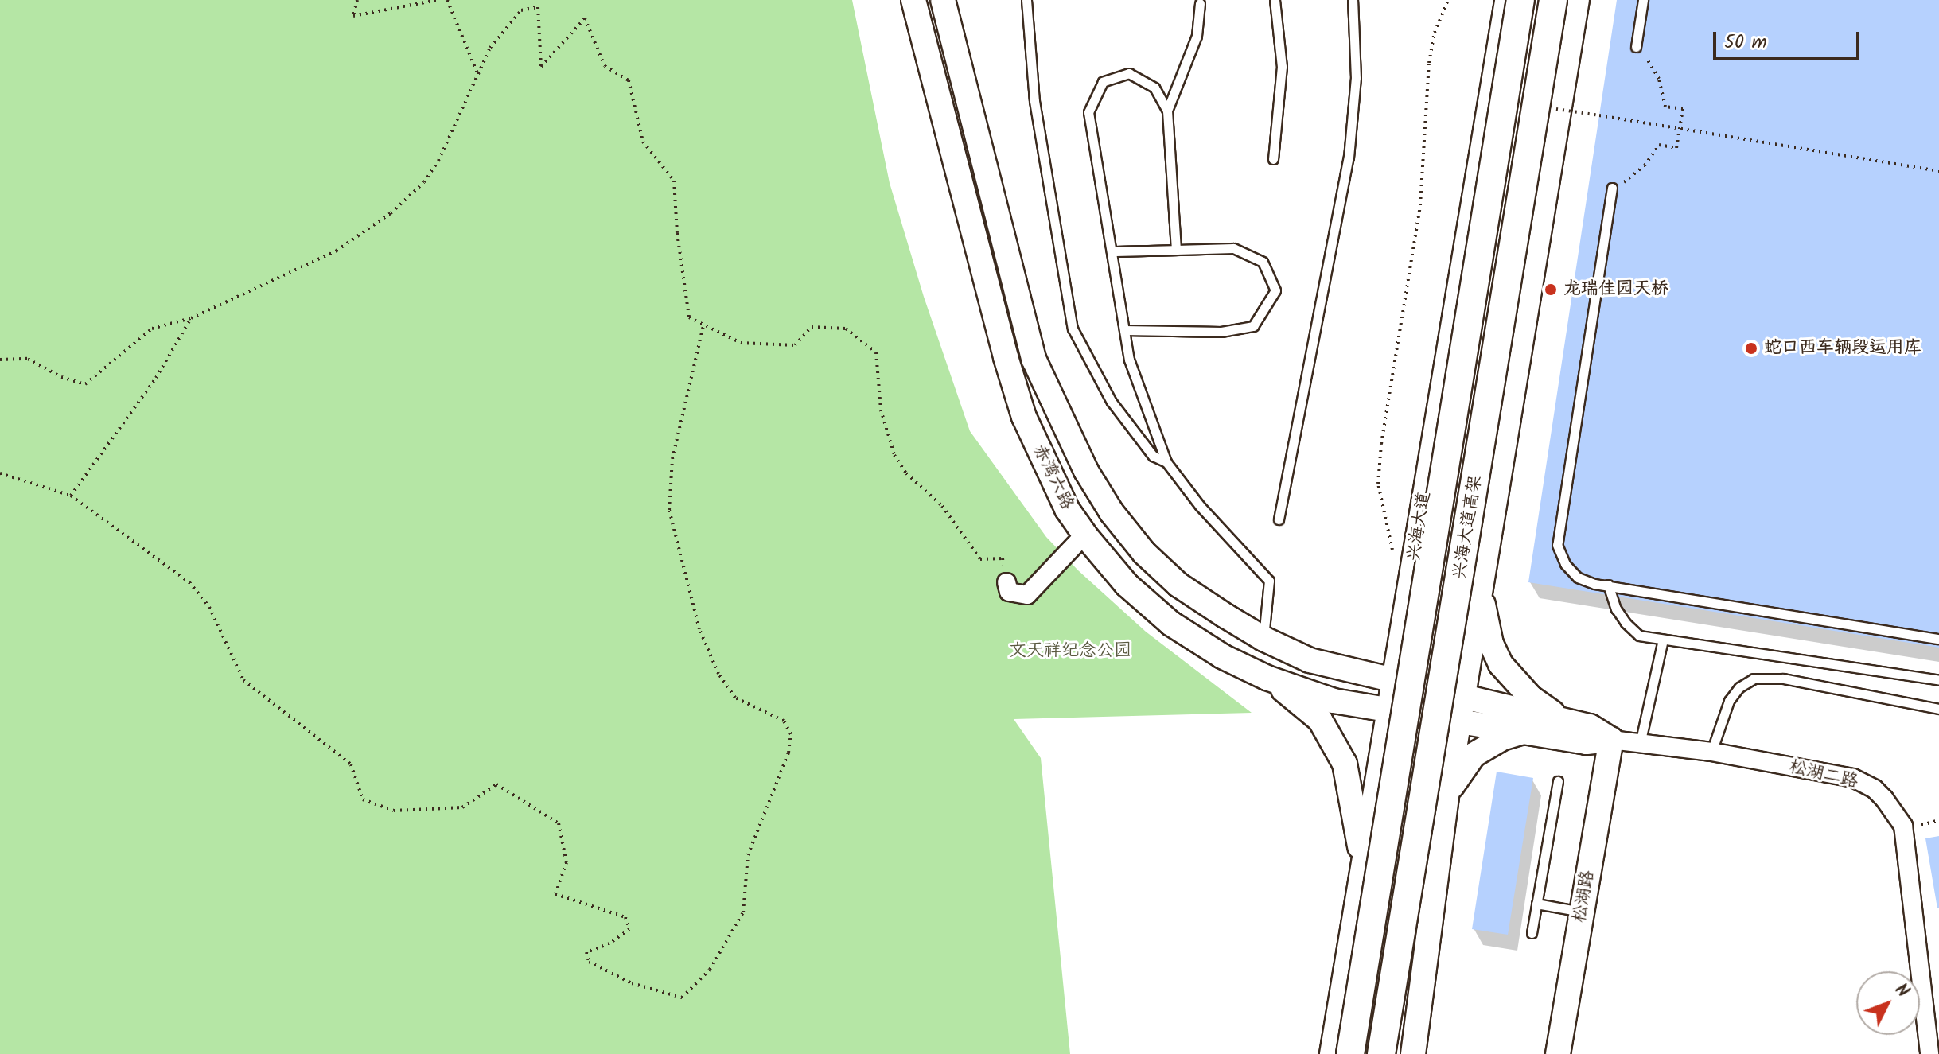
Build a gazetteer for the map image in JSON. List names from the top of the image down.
{
  "streets": {
    "main road": ["兴海大道高架"],
    "street": [
      "赤湾六路",
      "兴海大道",
      "松湖二路",
      "松湖路"
    ]
  },
  "crossings": [
    ["赤湾六路", "兴海大道"],
    ["松湖二路", "松湖路"]
  ],
  "parks": ["文天祥纪念公园"],
  "places": ["龙瑞佳园天桥", "蛇口西车辆段运用库"],
  "scale_bar": "50 m",
  "north": "top right"
}
